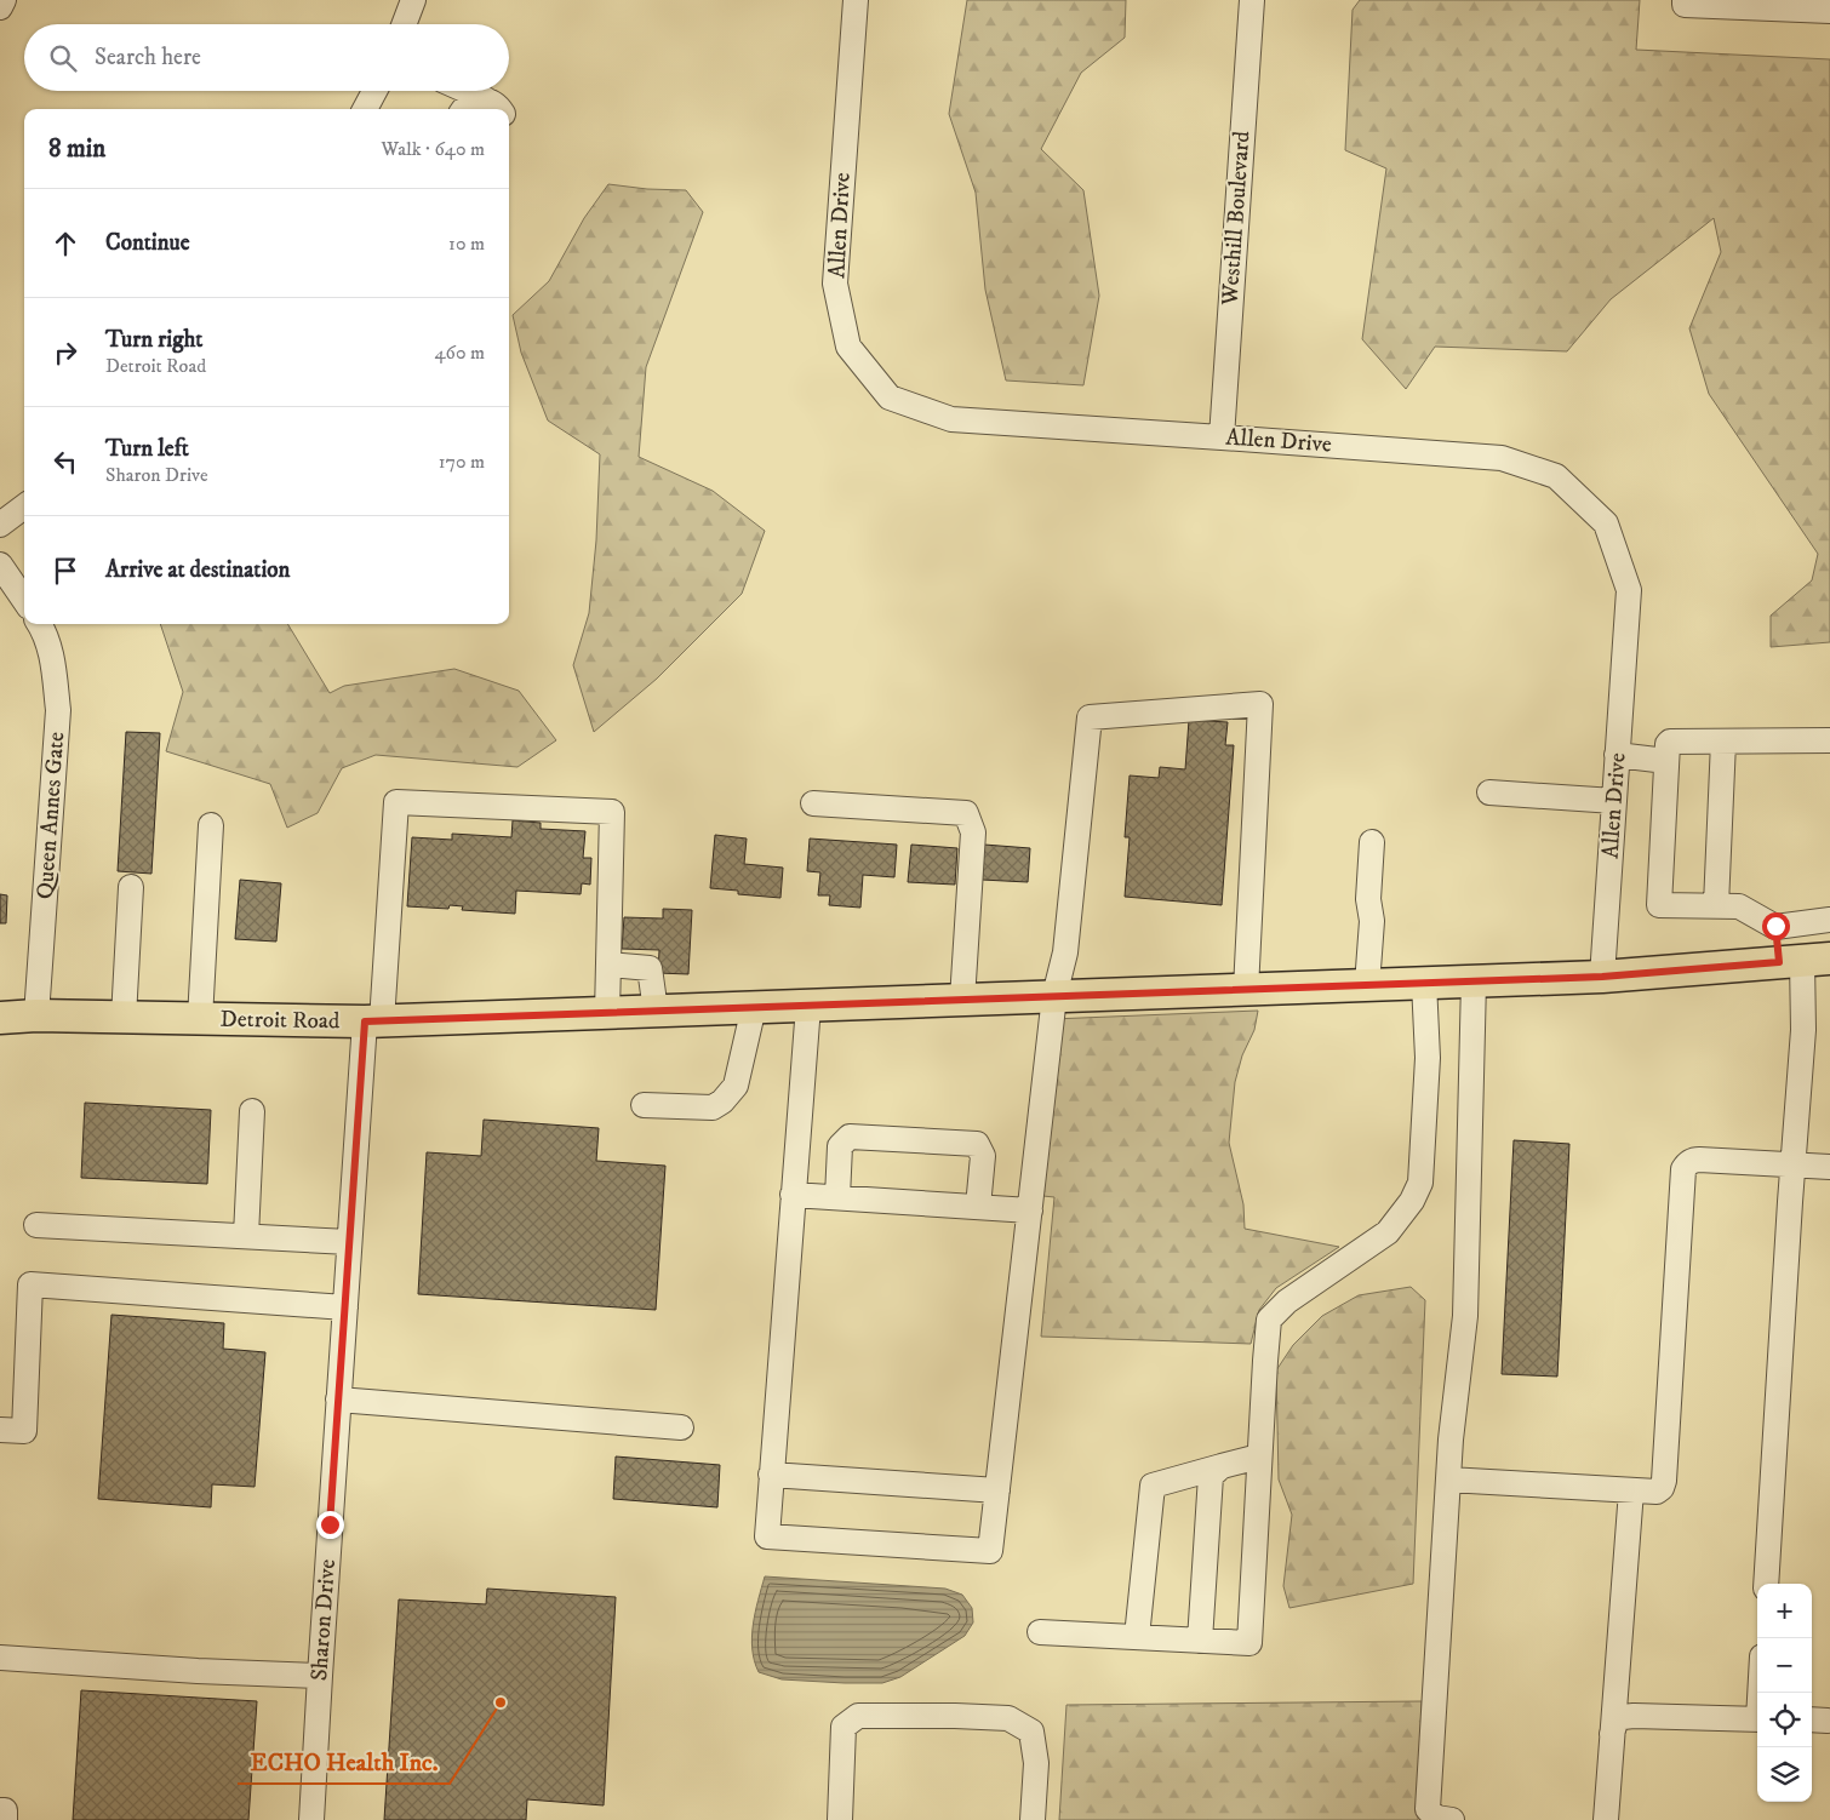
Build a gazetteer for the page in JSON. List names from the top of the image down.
{
  "streets": {
    "main road": ["Detroit Road"],
    "street": [
      "Westhill Boulevard",
      "Allen Drive",
      "Queen Annes Gate",
      "Sharon Drive"
    ]
  },
  "crossings": [
    ["Westhill Boulevard", "Allen Drive"],
    ["Allen Drive", "Detroit Road"],
    ["Queen Annes Gate", "Detroit Road"],
    ["Detroit Road", "Sharon Drive"]
  ],
  "places": ["ECHO Health Inc."],
  "page": {
    "search": "Search here",
    "heading": ["8 min", "Walk · 640 m"],
    "list": [
      ["Continue", "10 m"],
      ["Turn right", "Detroit Road", "460 m"],
      ["Turn left", "Sharon Drive", "170 m"],
      "Arrive at destination"
    ],
    "map_buttons": ["+", "−"]
  }
}
